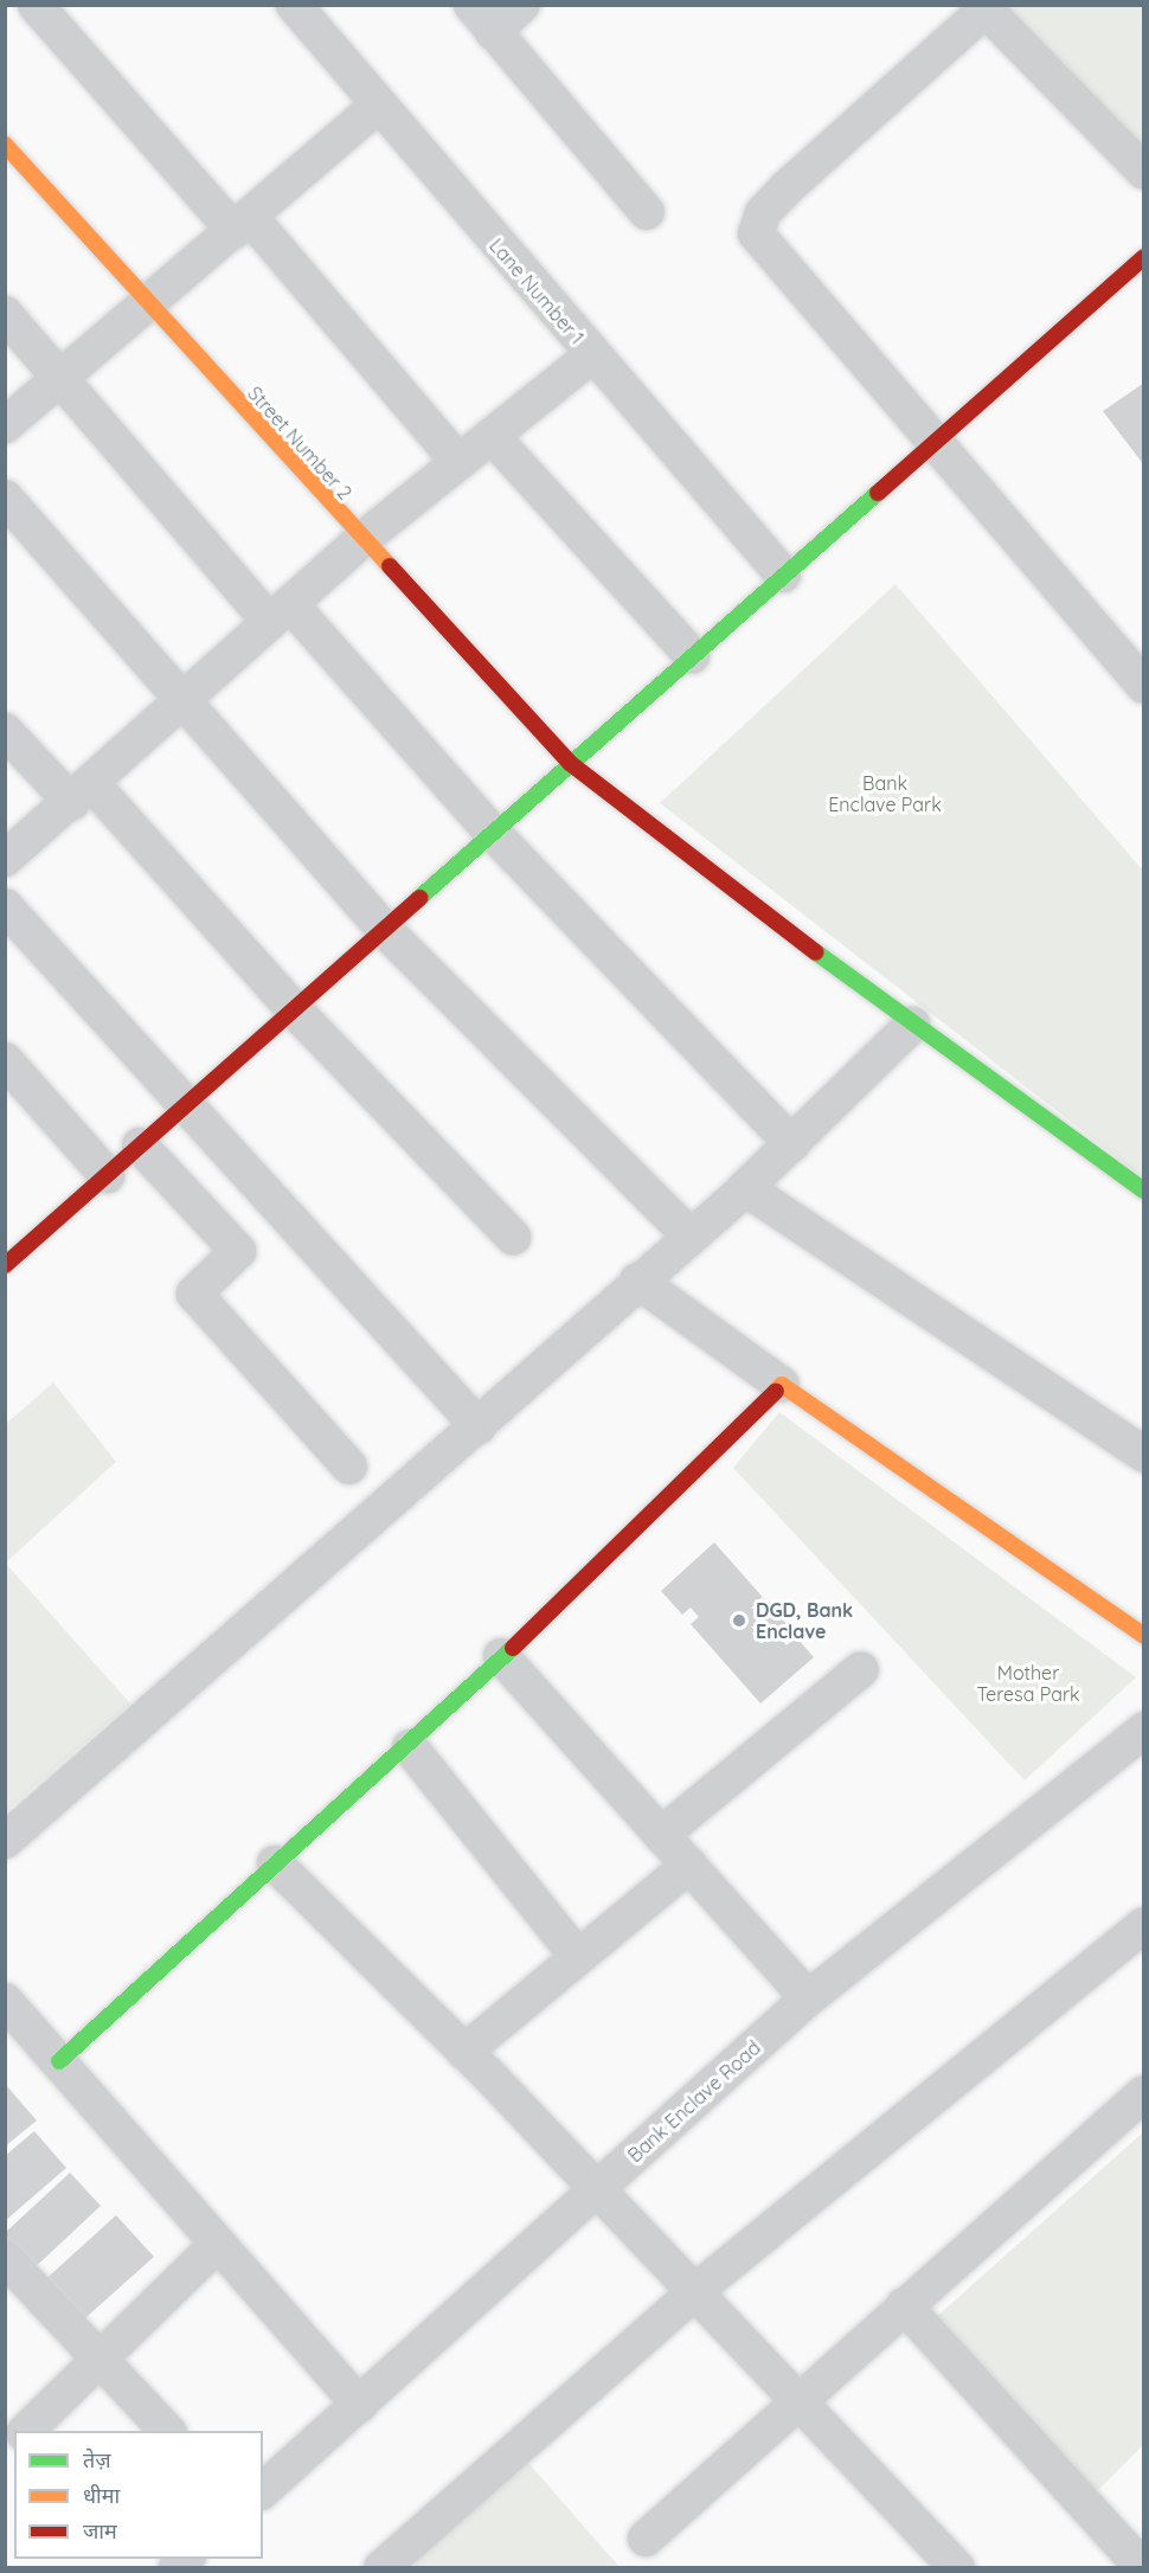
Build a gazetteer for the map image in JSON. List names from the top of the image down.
{
  "streets": {
    "street": ["Lane Number 1", "Street Number 2", "Bank Enclave Road"]
  },
  "parks": ["Bank Enclave Park", "Mother Teresa Park"],
  "places": ["DGD, Bank Enclave"],
  "legend": ["तेज़", "धीमा", "जाम"]
}
